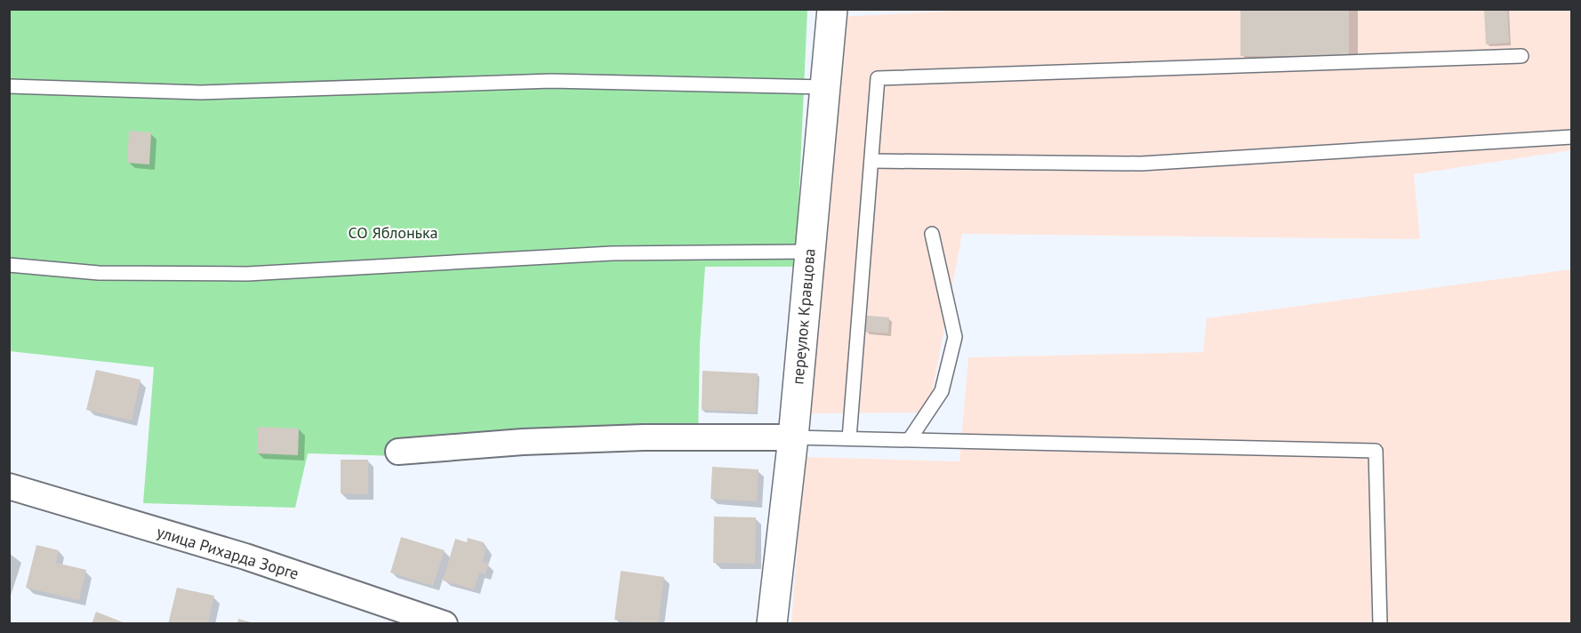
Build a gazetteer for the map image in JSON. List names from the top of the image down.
{
  "streets": {
    "street": ["переулок Кравцова", "улица Рихарда Зорге"]
  },
  "parks": ["СО Яблонька"]
}
